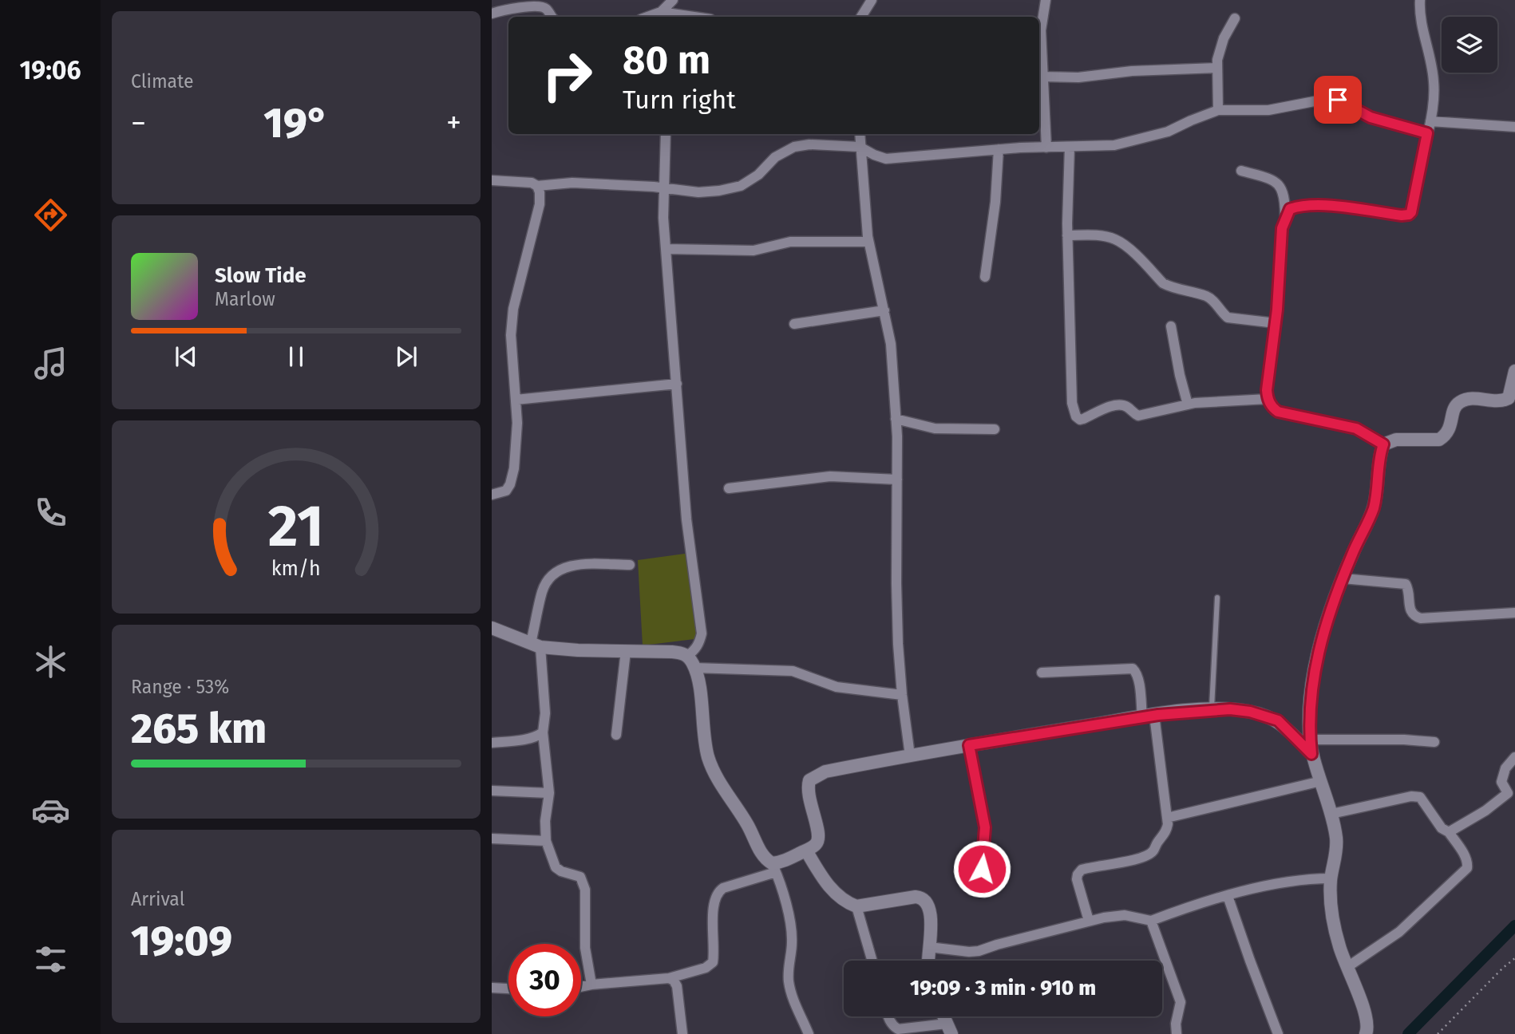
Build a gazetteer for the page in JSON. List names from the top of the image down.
{
  "page": {
    "tabs": "19:06",
    "tile": [
      "Climate",
      ["Range · 53%", "265 km"],
      ["Arrival", "19:09"]
    ],
    "turn": ["80 m", "Turn right"],
    "heat": ["−", "19°", "+"],
    "song": ["Slow Tide", "Marlow"],
    "limit": "30",
    "trip": "19:09 · 3 min · 910 m",
    "gauge": ["21", "km/h"]
  }
}
